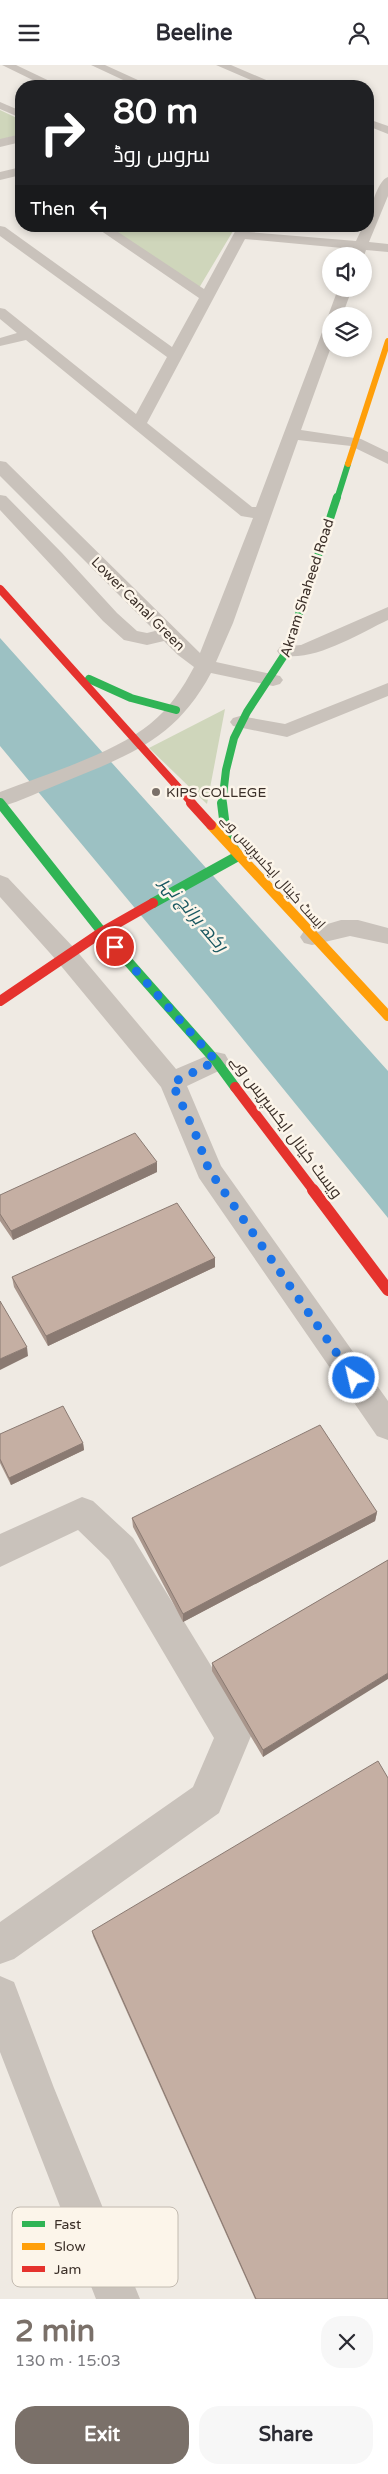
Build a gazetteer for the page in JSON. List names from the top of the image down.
{
  "streets": {
    "main road": ["Akram Shaheed Road", "ایسٹ کینال ایکسپریس وے", "ویسٹ کینال ایکسپریس وے"],
    "street": ["Lower Canal Green"]
  },
  "crossings": [
    ["Akram Shaheed Road", "Lower Canal Green"],
    ["Akram Shaheed Road", "ایسٹ کینال ایکسپریس وے"]
  ],
  "water": ["رکھ برانچ نہر"],
  "places": ["KIPS COLLEGE"],
  "legend": ["Fast", "Slow", "Jam"],
  "page": {
    "header": "Beeline",
    "turn": ["80 m", "سروس روڈ"],
    "then": "Then",
    "heading": ["2 min", "130 m · 15:03"],
    "buttons": ["Exit", "Share"]
  }
}
